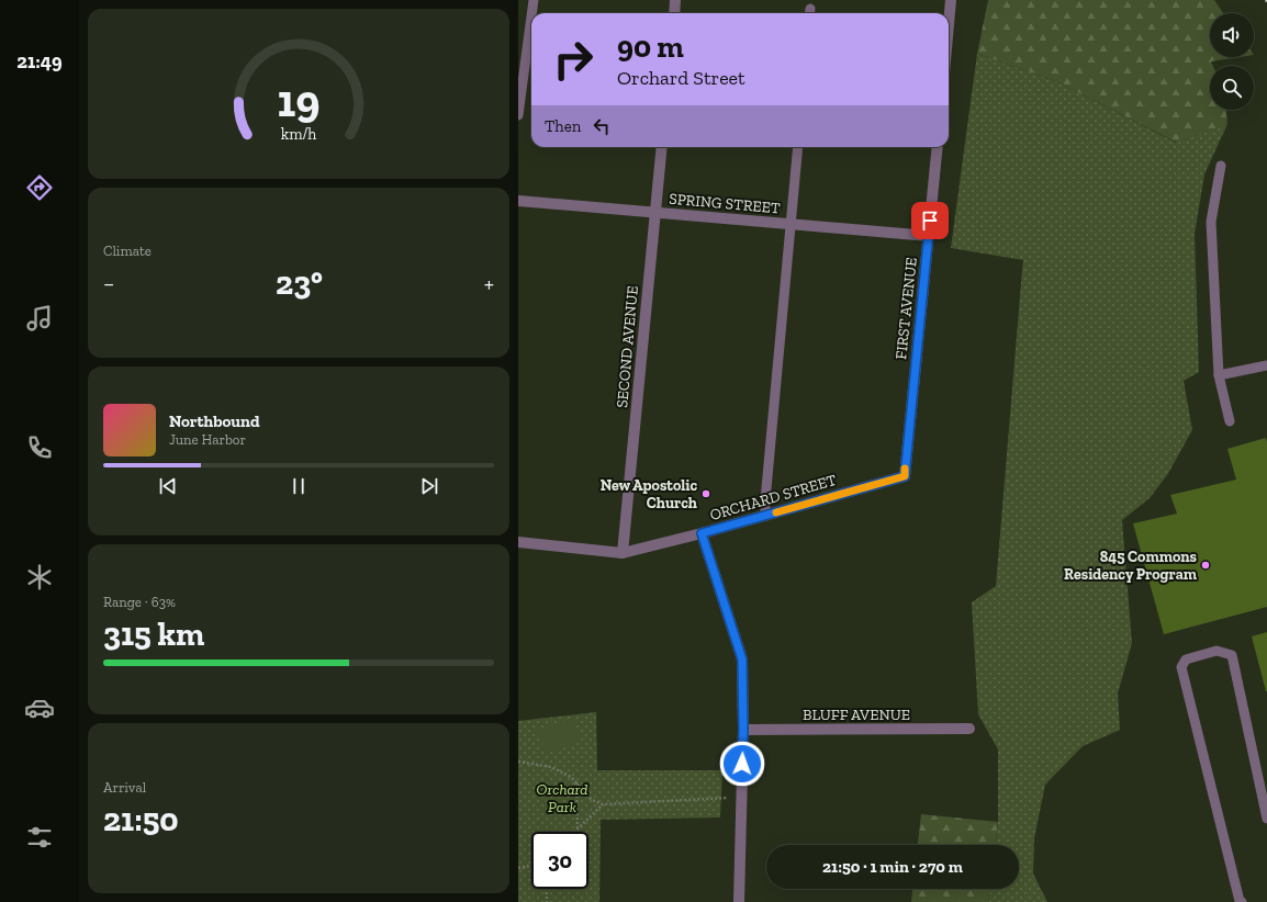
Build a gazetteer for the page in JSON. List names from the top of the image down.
{
  "streets": {
    "street": [
      "SPRING STREET",
      "FIRST AVENUE",
      "SECOND AVENUE",
      "ORCHARD STREET",
      "BLUFF AVENUE"
    ]
  },
  "crossings": [
    ["SPRING STREET", "FIRST AVENUE"],
    ["SPRING STREET", "SECOND AVENUE"],
    ["FIRST AVENUE", "ORCHARD STREET"],
    ["SECOND AVENUE", "ORCHARD STREET"]
  ],
  "parks": ["Orchard Park"],
  "places": ["New Apostolic Church", "845 Commons Residency Program"],
  "page": {
    "tabs": "21:49",
    "turn": ["90 m", "Orchard Street"],
    "then": "Then",
    "tile": [
      "Climate",
      ["Range · 63%", "315 km"],
      ["Arrival", "21:50"]
    ],
    "heat": ["−", "23°", "+"],
    "song": ["Northbound", "June Harbor"],
    "limit": "30",
    "trip": "21:50 · 1 min · 270 m",
    "gauge": ["19", "km/h"]
  }
}
